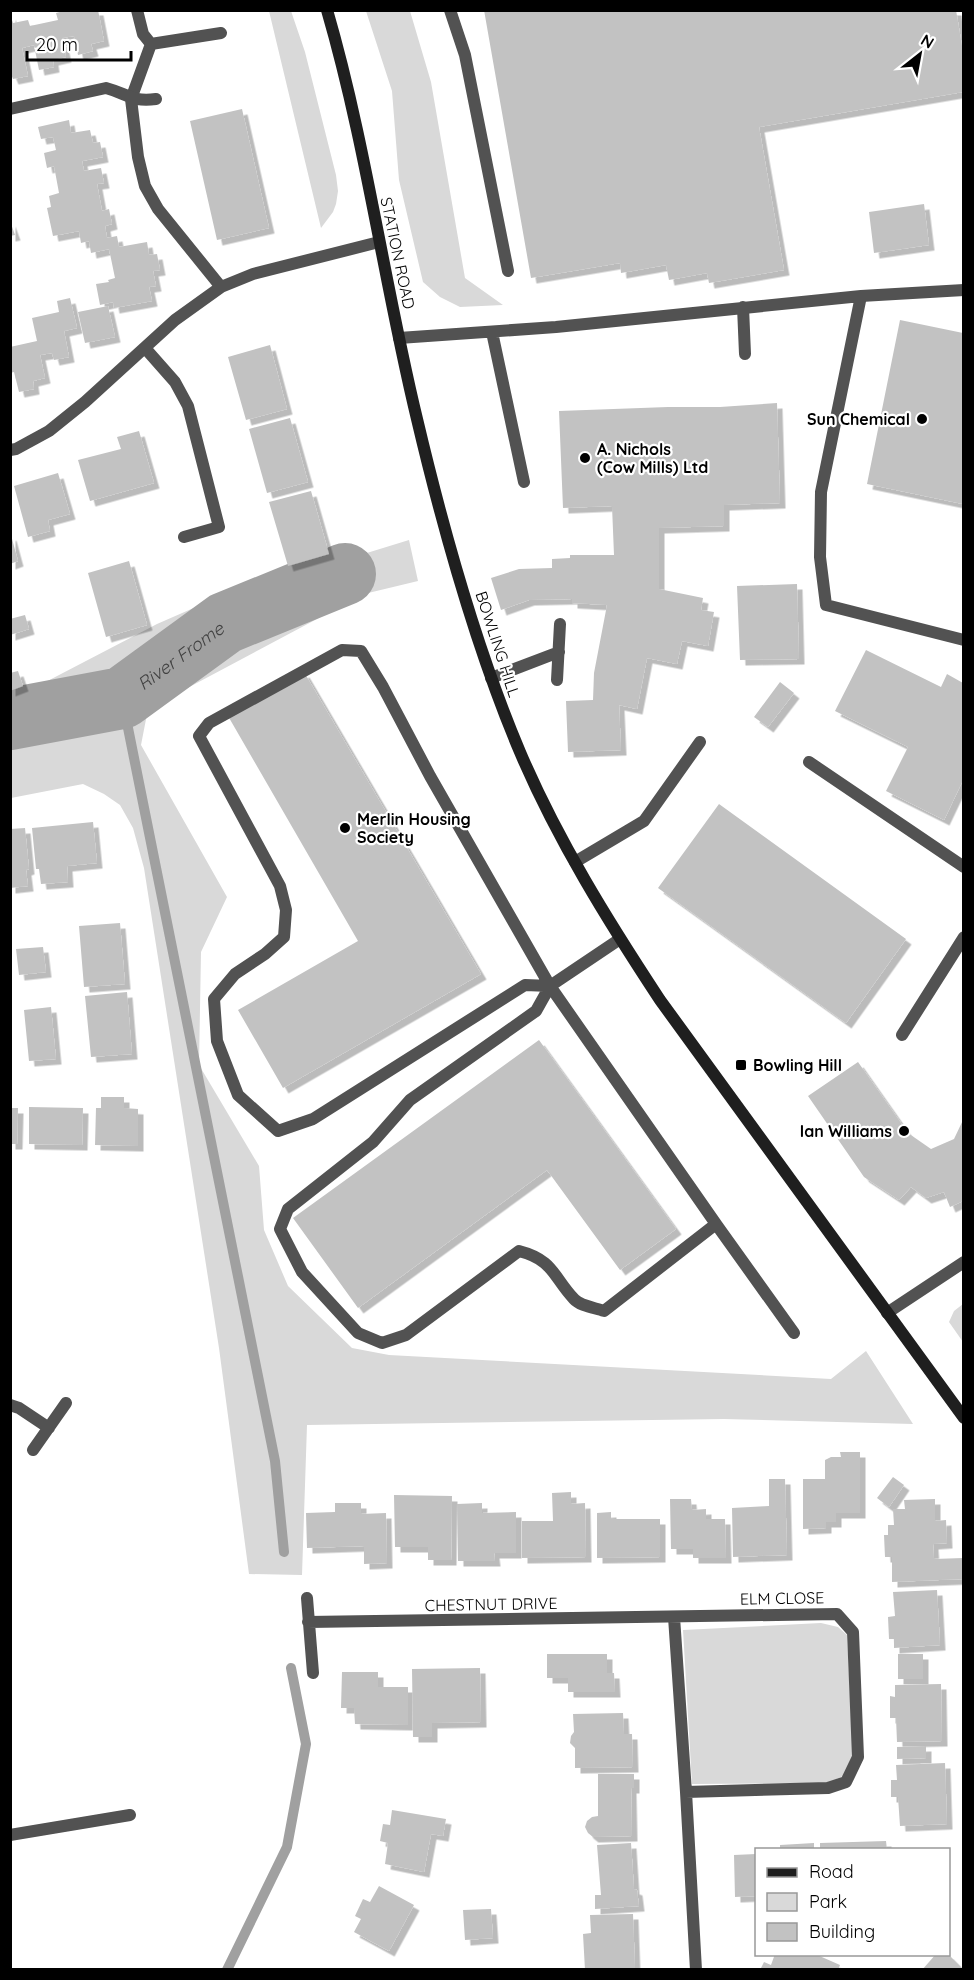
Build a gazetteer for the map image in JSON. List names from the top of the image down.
{
  "streets": {
    "main road": ["STATION ROAD", "BOWLING HILL"],
    "street": ["ELM CLOSE", "CHESTNUT DRIVE"]
  },
  "crossings": [
    ["STATION ROAD", "BOWLING HILL"],
    ["ELM CLOSE", "CHESTNUT DRIVE"]
  ],
  "water": ["River Frome"],
  "places": {
    "other": [
      "Sun Chemical",
      "A. Nichols (Cow Mills) Ltd",
      "Merlin Housing Society",
      "Ian Williams"
    ],
    "transit": ["Bowling Hill"]
  },
  "legend": ["Road", "Park", "Building"],
  "scale_bar": "20 m",
  "north": "top right"
}
